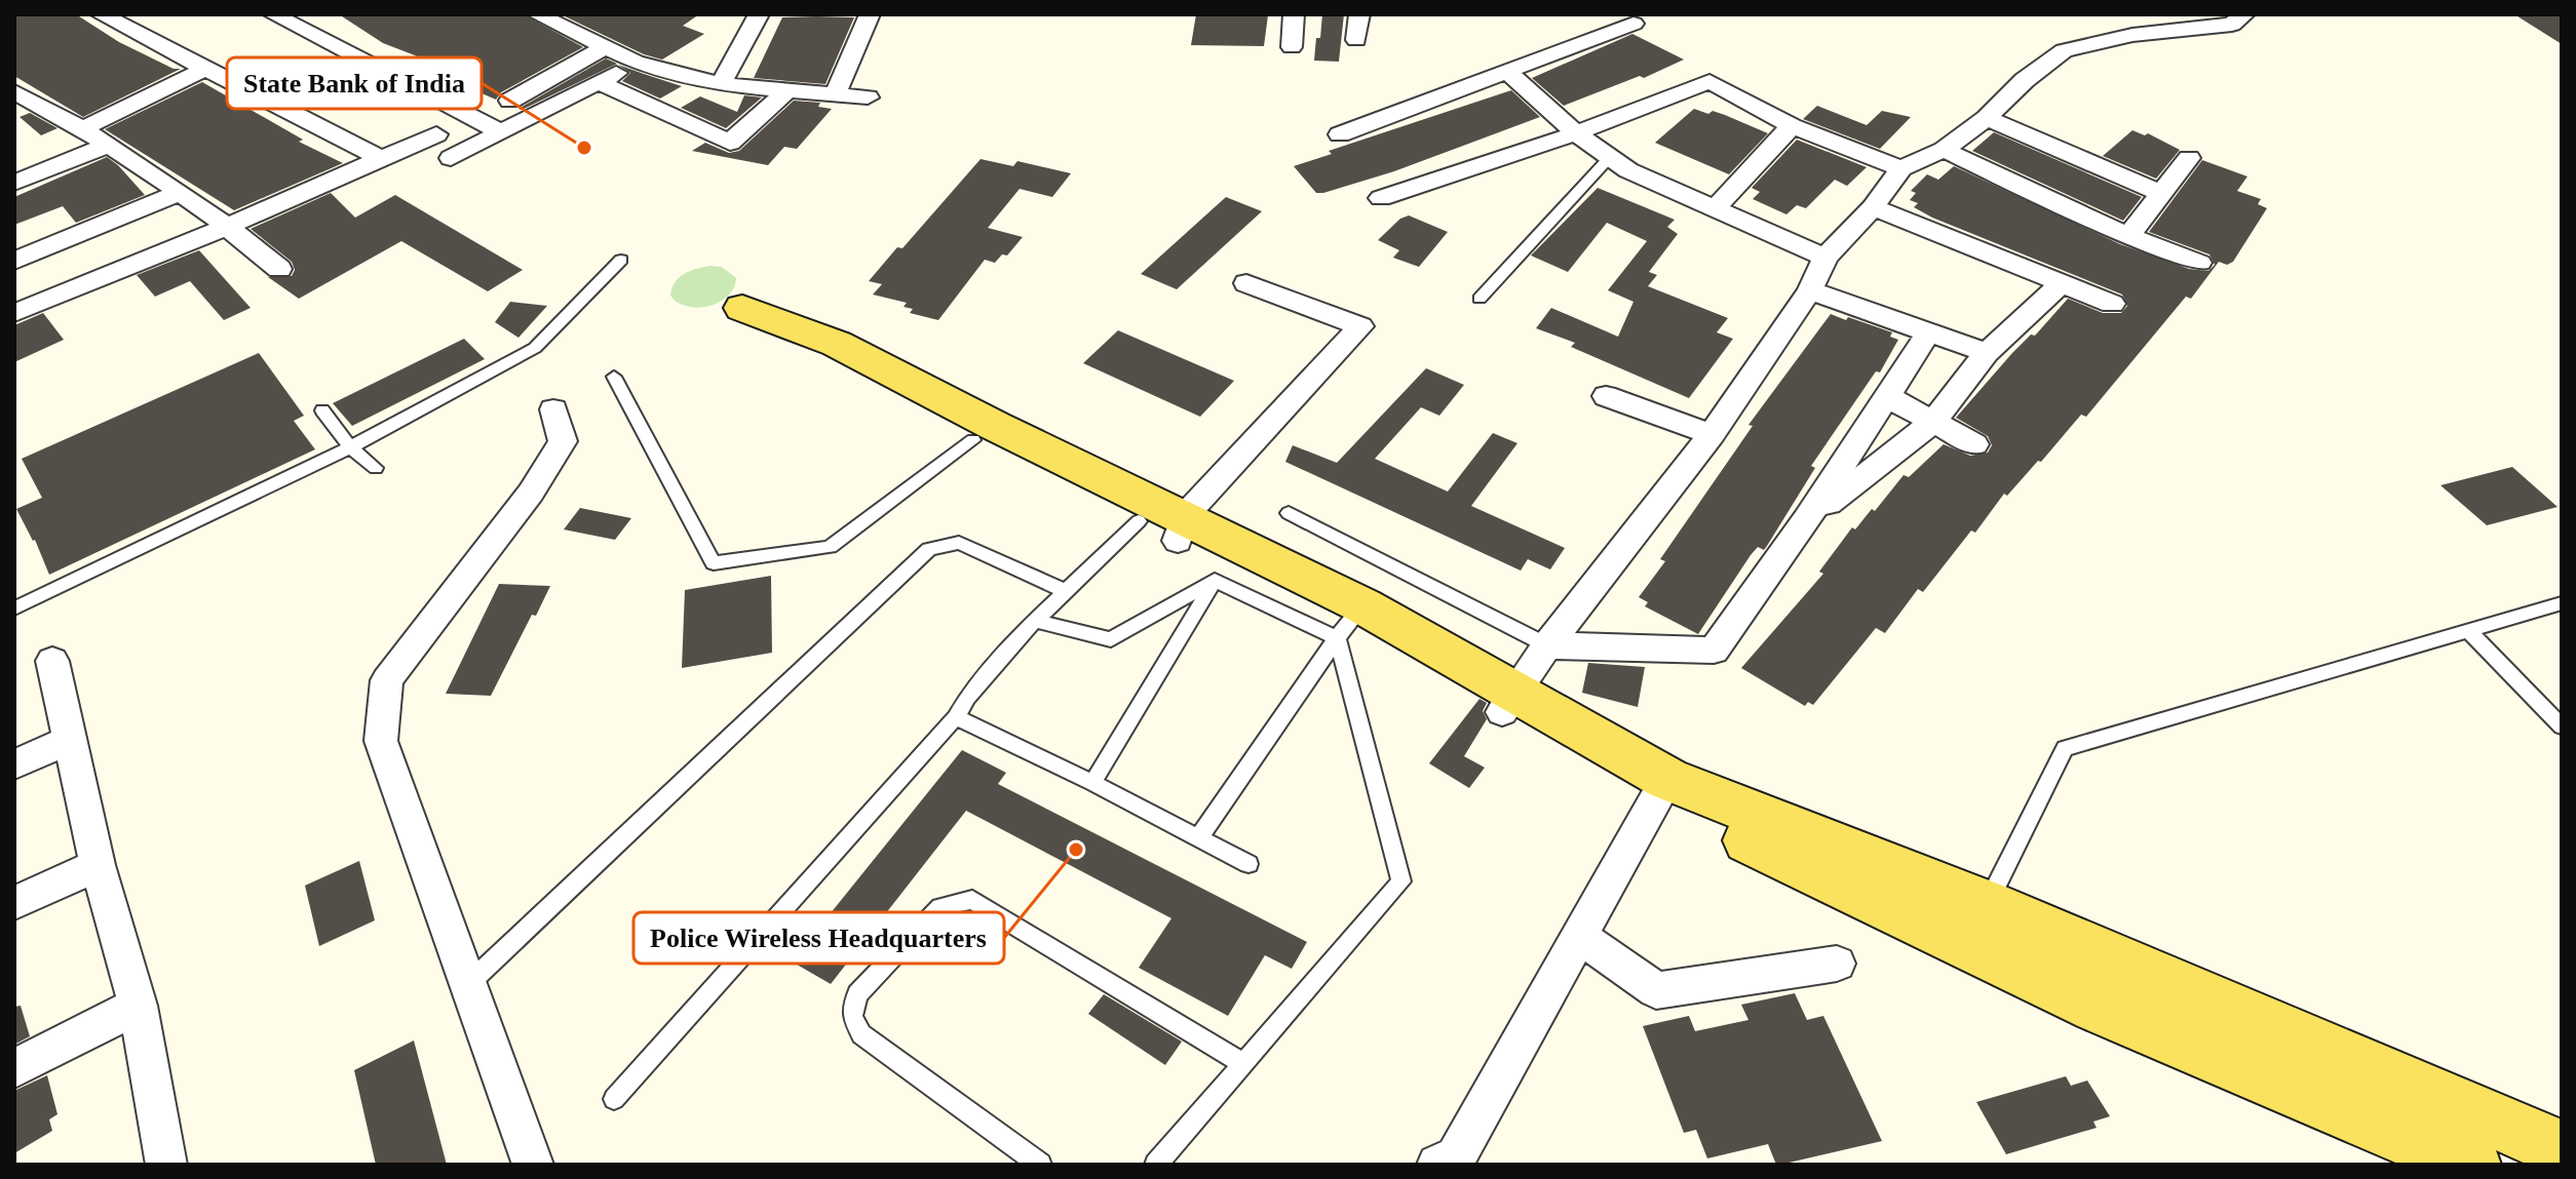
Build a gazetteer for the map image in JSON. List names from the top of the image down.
{
  "places": ["State Bank of India", "Police Wireless Headquarters"]
}
